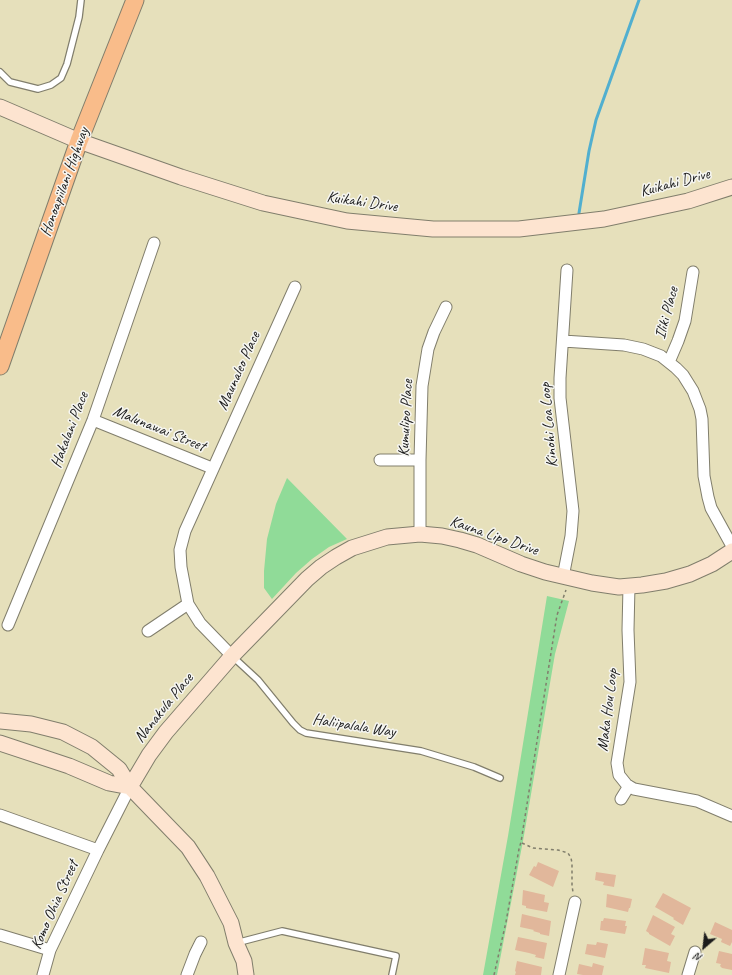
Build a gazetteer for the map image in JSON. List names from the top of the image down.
{
  "streets": {
    "main road": ["Honoapiilani Highway"],
    "street": [
      "Kuikahi Drive",
      "Iliki Place",
      "Maunaleo Place",
      "Kumulipo Place",
      "Kinohi Loa Loop",
      "Malunawai Street",
      "Hakalani Place",
      "Kauna Lipo Drive",
      "Nanakula Place",
      "Maka Hou Loop",
      "Komo Ohia Street"
    ],
    "lane": ["Haliipalala Way"]
  },
  "crossings": [
    ["Honoapiilani Highway", "Kuikahi Drive"],
    ["Maunaleo Place", "Malunawai Street"],
    ["Kumulipo Place", "Kauna Lipo Drive"],
    ["Kinohi Loa Loop", "Kauna Lipo Drive"],
    ["Malunawai Street", "Hakalani Place"],
    ["Kauna Lipo Drive", "Nanakula Place"],
    ["Kauna Lipo Drive", "Maka Hou Loop"],
    ["Kauna Lipo Drive", "Haliipalala Way"],
    ["Nanakula Place", "Haliipalala Way"],
    ["Nanakula Place", "Komo Ohia Street"]
  ],
  "north": "bottom left"
}
